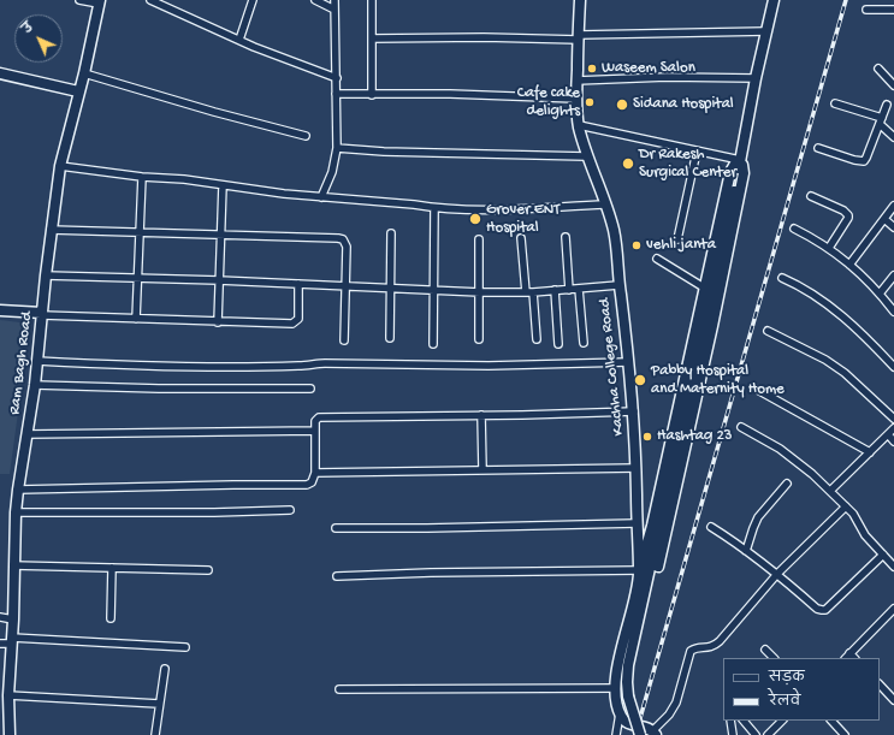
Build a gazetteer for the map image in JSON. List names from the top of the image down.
{
  "streets": {
    "street": ["Ram Bagh Road", "Kachha College Road"]
  },
  "places": [
    "Waseem Salon",
    "Cafe cake delights",
    "Sidana Hospital",
    "Dr Rakesh Surgical Center",
    "Grover ENT Hospital",
    "vehli janta",
    "Pabby Hospital and Maternity Home",
    "Hashtag 23"
  ],
  "legend": ["सड़क", "रेलवे"],
  "north": "top left"
}
